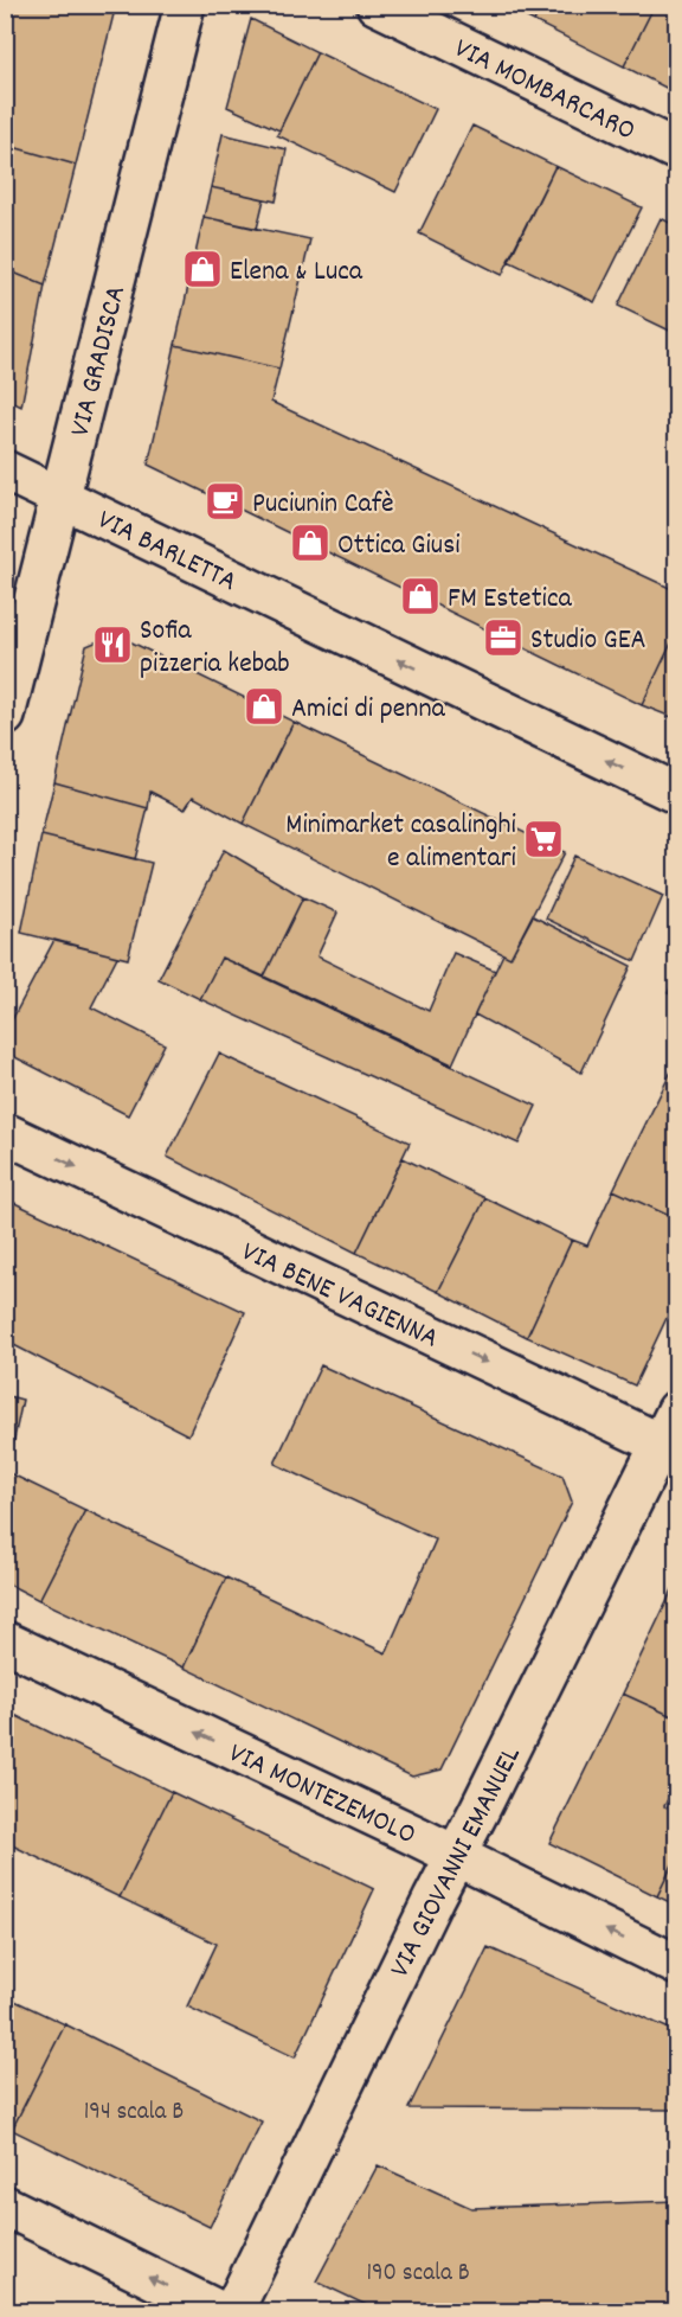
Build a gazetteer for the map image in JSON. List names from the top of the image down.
{
  "streets": {
    "street": [
      "VIA MOMBARCARO",
      "VIA GRADISCA",
      "VIA BARLETTA",
      "VIA BENE VAGIENNA",
      "VIA MONTEZEMOLO",
      "VIA GIOVANNI EMANUEL"
    ]
  },
  "crossings": [
    ["VIA GRADISCA", "VIA BARLETTA"],
    ["VIA BENE VAGIENNA", "VIA GIOVANNI EMANUEL"],
    ["VIA MONTEZEMOLO", "VIA GIOVANNI EMANUEL"]
  ],
  "one_way": ["VIA BARLETTA", "VIA BENE VAGIENNA", "VIA MONTEZEMOLO"],
  "places": {
    "shop": [
      "Elena & Luca",
      "Ottica Giusi",
      "FM Estetica",
      "Amici di penna"
    ],
    "cafe": ["Puciunin Cafè"],
    "office": ["Studio GEA"],
    "restaurant": ["Sofia pizzeria kebab"],
    "supermarket": ["Minimarket casalinghi e alimentari"]
  },
  "house_numbers": ["194 scala B", "190 scala B"]
}
